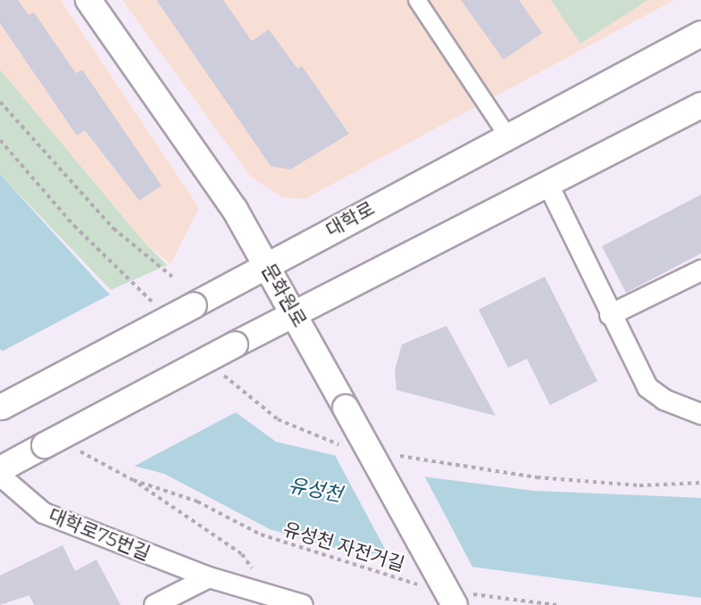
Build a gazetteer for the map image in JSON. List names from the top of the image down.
{
  "streets": {
    "street": ["대학로", "문화원로", "대학로75번길"],
    "path": ["유성천 자전거길"]
  },
  "crossings": [
    ["대학로", "문화원로"],
    ["대학로75번길", "유성천 자전거길"]
  ],
  "water": ["유성천"]
}
